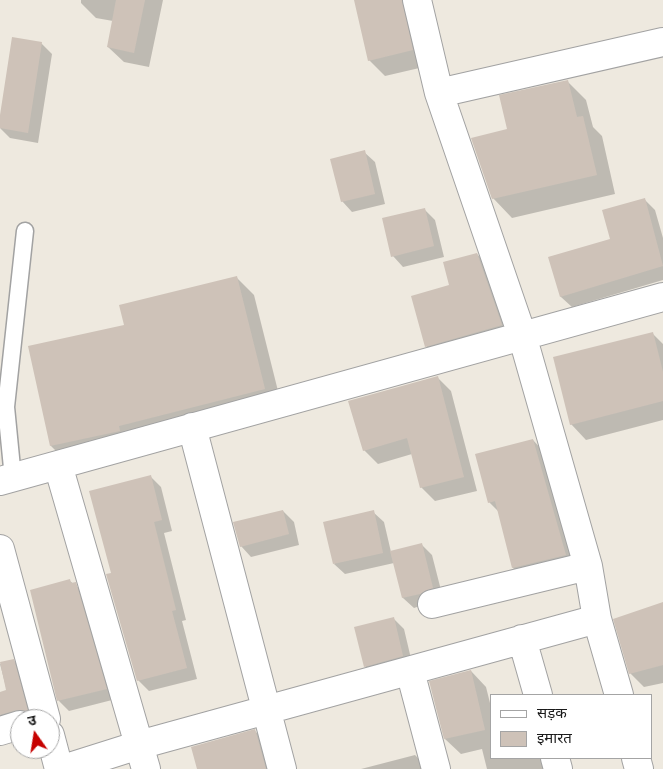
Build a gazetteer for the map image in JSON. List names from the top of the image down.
{
  "legend": ["सड़क", "इमारत"],
  "north": "top"
}
